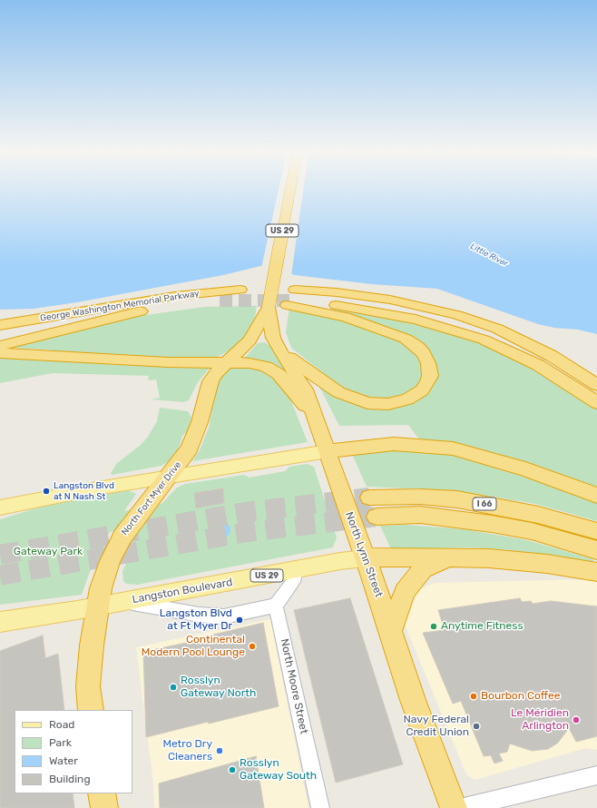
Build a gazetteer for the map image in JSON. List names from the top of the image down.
{
  "streets": {
    "highway": [
      "US 29",
      "George Washington Memorial Parkway",
      "North Fort Myer Drive",
      "I 66",
      "North Lynn Street"
    ],
    "main road": ["Langston Boulevard"],
    "street": ["North Moore Street"]
  },
  "crossings": [
    ["US 29", "North Fort Myer Drive"],
    ["US 29", "North Lynn Street"],
    ["North Fort Myer Drive", "North Lynn Street"],
    ["North Fort Myer Drive", "Langston Boulevard"],
    ["North Lynn Street", "Langston Boulevard"]
  ],
  "water": ["Little River"],
  "parks": ["Gateway Park"],
  "places": [
    "Langston Blvd at N Nash St",
    "Langston Blvd at Ft Myer Dr",
    "Anytime Fitness",
    "Continental Modern Pool Lounge",
    "Rosslyn Gateway North",
    "Bourbon Coffee",
    "Le Méridien Arlington",
    "Navy Federal Credit Union",
    "Metro Dry Cleaners",
    "Rosslyn Gateway South"
  ],
  "legend": [
    "Road",
    "Park",
    "Water",
    "Building"
  ]
}
